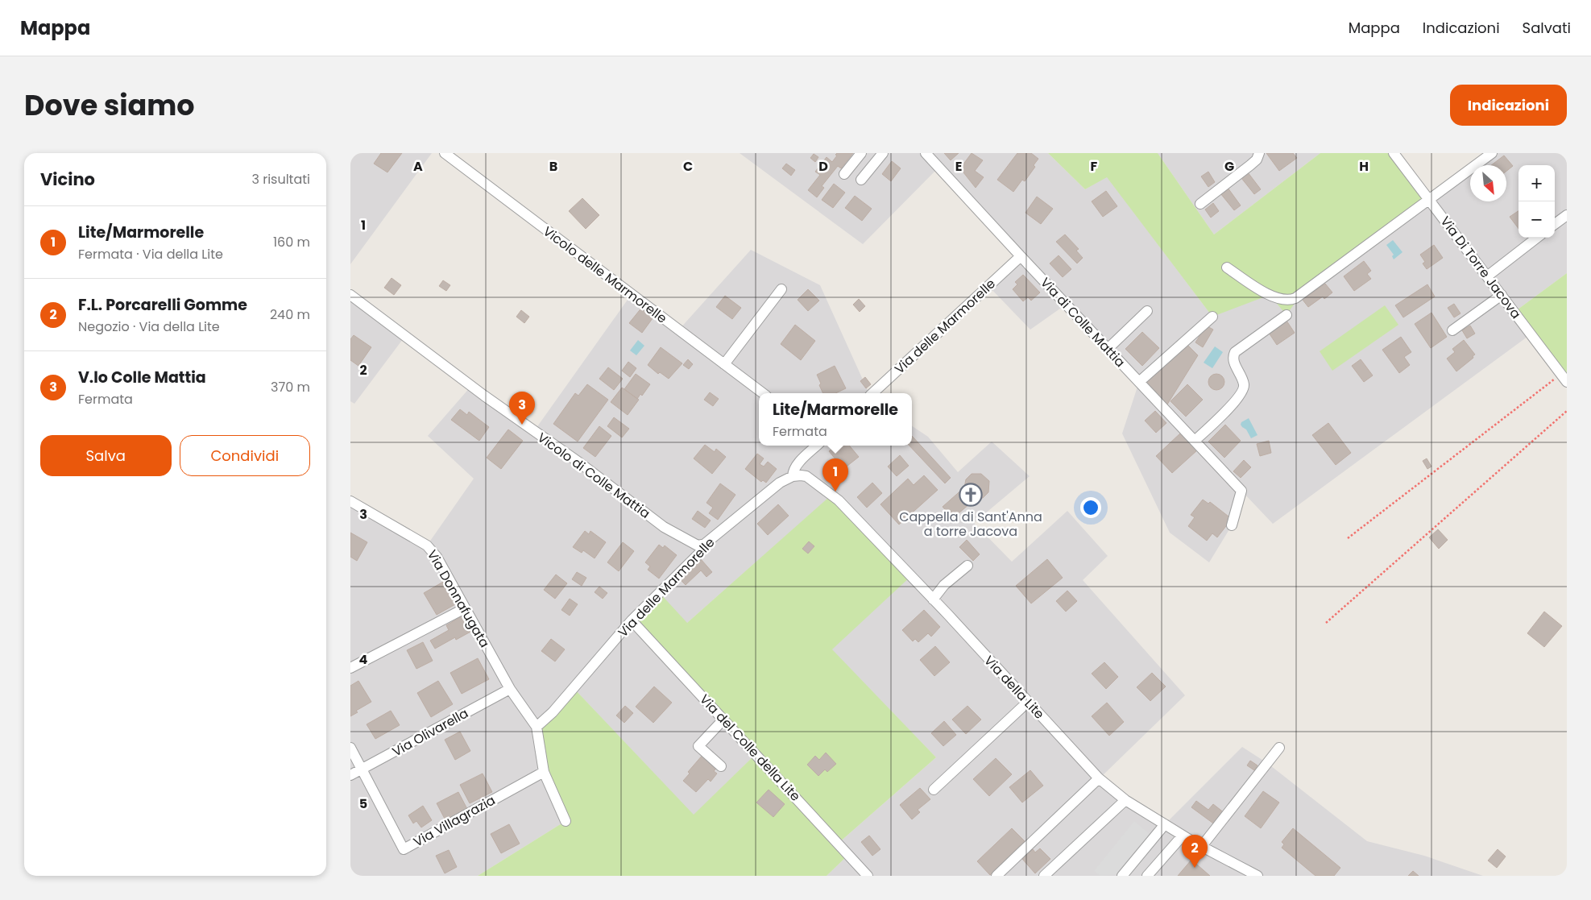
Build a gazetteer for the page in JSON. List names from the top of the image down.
{
  "streets": {
    "street": [
      "Via Di Torre Jacova",
      "Vicolo delle Marmorelle",
      "Via di Colle Mattia",
      "Via delle Marmorelle",
      "Vicolo di Colle Mattia",
      "Via Donnafugata",
      "Via della Lite",
      "Via Olivarella",
      "Via del Colle della Lite",
      "Via Villagrazia"
    ]
  },
  "crossings": [
    ["Via di Colle Mattia", "Via delle Marmorelle"],
    ["Via delle Marmorelle", "Vicolo di Colle Mattia"],
    ["Via delle Marmorelle", "Via Donnafugata"],
    ["Via delle Marmorelle", "Via della Lite"],
    ["Via delle Marmorelle", "Via del Colle della Lite"],
    ["Via Donnafugata", "Via Olivarella"],
    ["Via Olivarella", "Via Villagrazia"]
  ],
  "places": {
    "church": ["Cappella di Sant'Anna a torre Jacova"]
  },
  "north": "bottom right",
  "page": {
    "header": "Mappa",
    "nav": ["Mappa", "Indicazioni", "Salvati"],
    "title": "Dove siamo",
    "buttons": [
      "Indicazioni",
      ["Salva", "Condividi"]
    ],
    "heading": ["Vicino", "3 risultati"],
    "map_buttons": ["+", "−"],
    "list": [
      {
        "mark": "1",
        "name": "Lite/Marmorelle",
        "note": "Fermata · Via della Lite",
        "value": "160 m"
      },
      {
        "mark": "2",
        "name": "F.L. Porcarelli Gomme",
        "note": "Negozio · Via della Lite",
        "value": "240 m"
      },
      {
        "mark": "3",
        "name": "V.lo Colle Mattia",
        "note": "Fermata",
        "value": "370 m"
      }
    ],
    "pins": ["3", "1", "2"],
    "popup": ["Lite/Marmorelle", "Fermata"]
  },
  "grid": {
    "columns": [
      "A",
      "B",
      "C",
      "D",
      "E",
      "F",
      "G",
      "H"
    ],
    "rows": [
      "1",
      "2",
      "3",
      "4",
      "5"
    ]
  }
}
